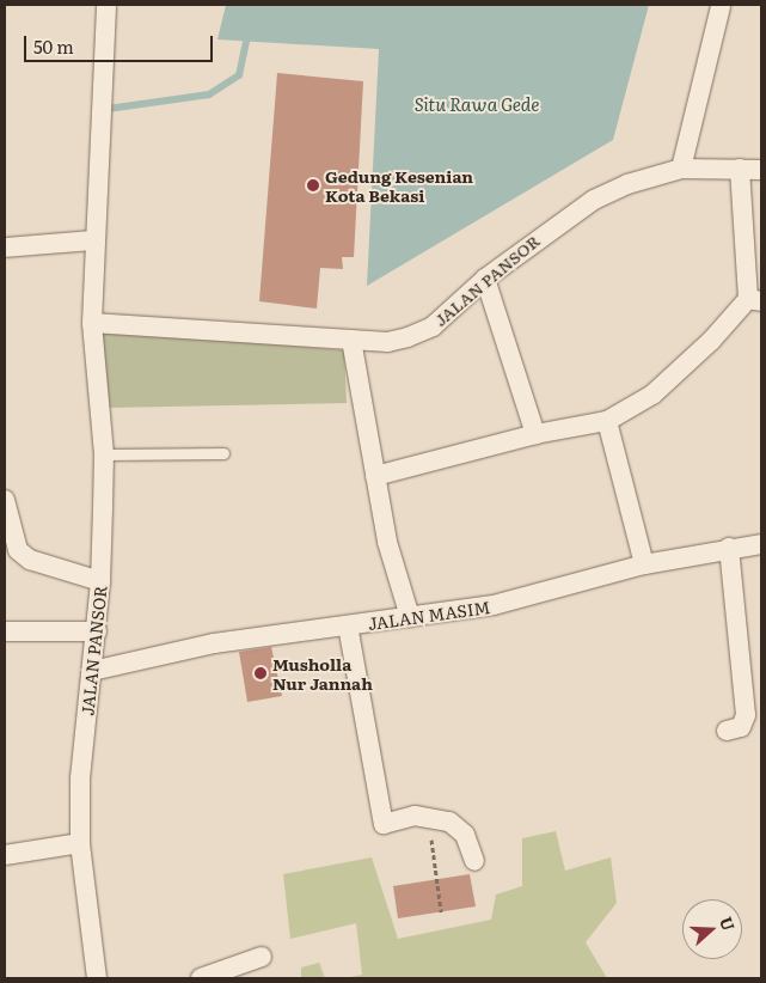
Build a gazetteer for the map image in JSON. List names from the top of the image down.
{
  "streets": {
    "street": ["JALAN PANSOR", "JALAN MASIM"]
  },
  "crossings": [
    ["JALAN PANSOR", "JALAN MASIM"]
  ],
  "water": ["Situ Rawa Gede"],
  "places": ["Gedung Kesenian Kota Bekasi", "Musholla Nur Jannah"],
  "scale_bar": "50 m",
  "north": "right"
}
